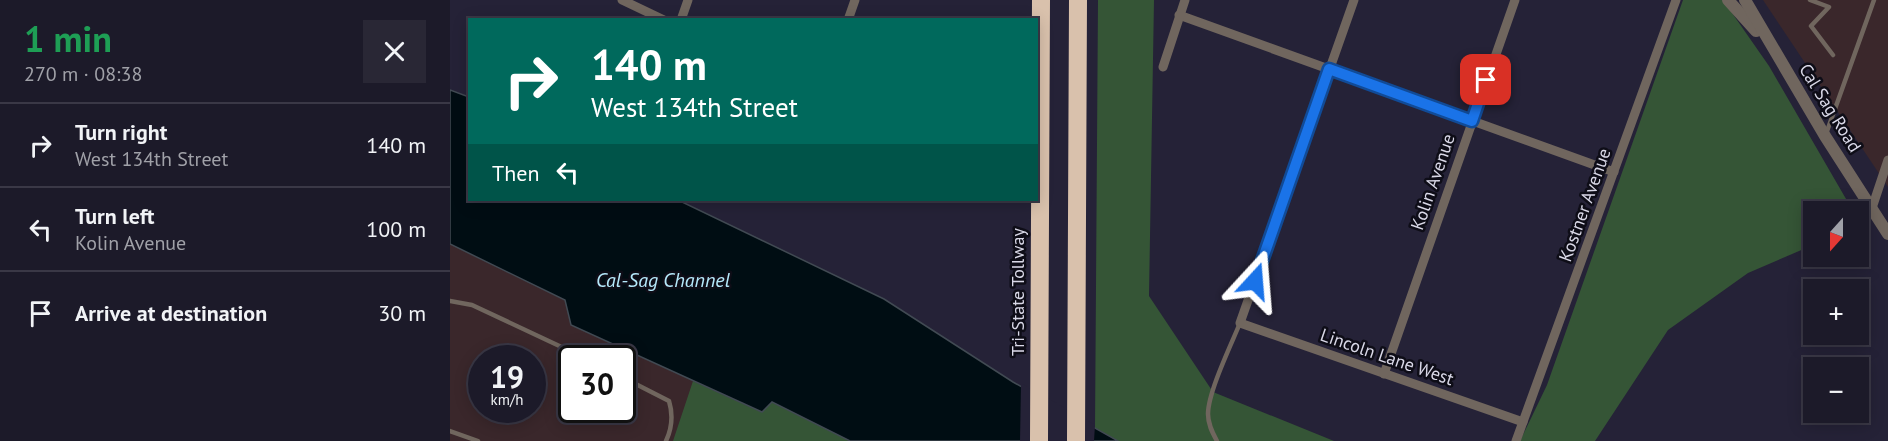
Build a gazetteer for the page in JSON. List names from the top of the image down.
{
  "streets": {
    "highway": ["Tri-State Tollway"],
    "street": [
      "Cal Sag Road",
      "Kolin Avenue",
      "Kostner Avenue",
      "Lincoln Lane West"
    ]
  },
  "crossings": [
    ["Kolin Avenue", "Lincoln Lane West"],
    ["Kostner Avenue", "Lincoln Lane West"]
  ],
  "water": ["Cal-Sag Channel"],
  "north": "bottom",
  "page": {
    "heading": ["1 min", "270 m · 08:38"],
    "turn": ["140 m", "West 134th Street"],
    "list": [
      {
        "name": "Turn right",
        "note": "West 134th Street",
        "value": "140 m"
      },
      {
        "name": "Turn left",
        "note": "Kolin Avenue",
        "value": "100 m"
      },
      {
        "name": "Arrive at destination",
        "value": "30 m"
      }
    ],
    "then": "Then",
    "map_buttons": ["+", "−"],
    "speed": "19 km/h",
    "limit": "30"
  }
}
